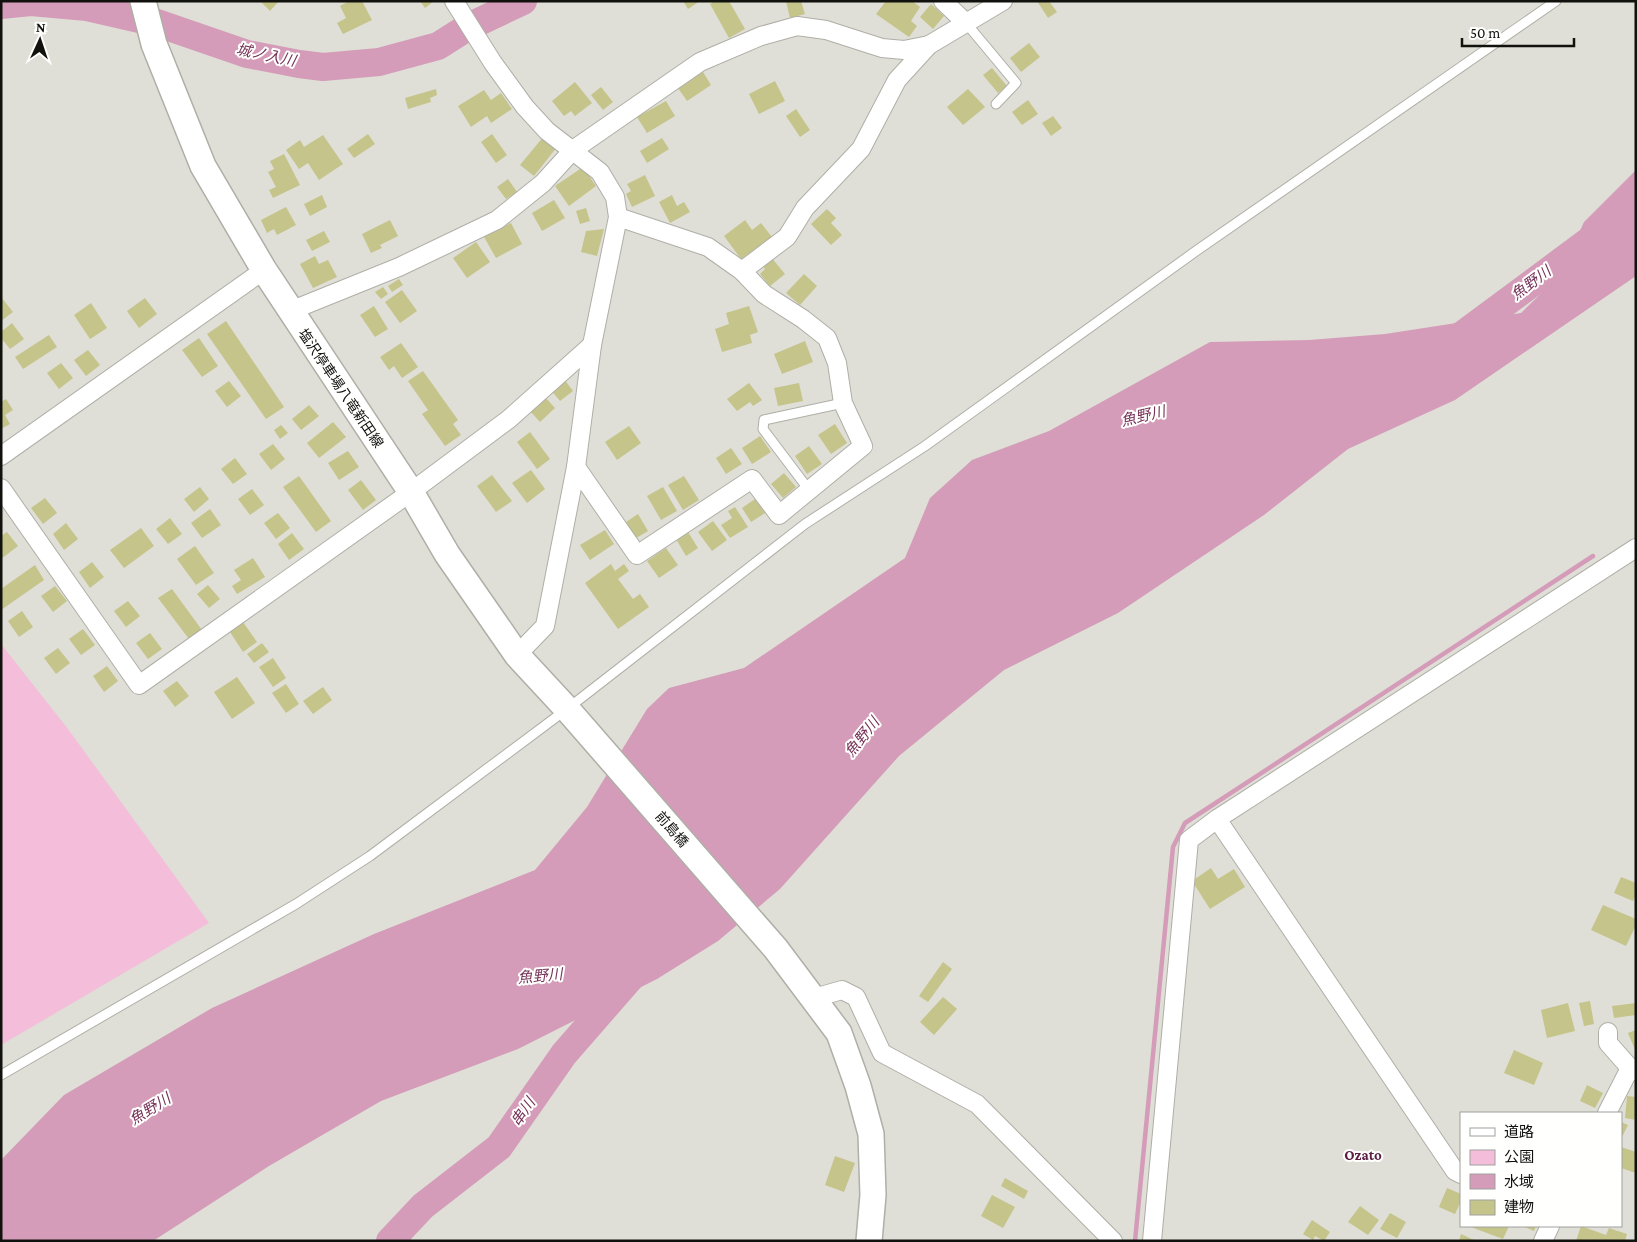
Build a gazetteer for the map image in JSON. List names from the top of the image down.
{
  "streets": {
    "main road": ["塩沢停車場八竜新田線", "前島橋"]
  },
  "crossings": [
    ["塩沢停車場八竜新田線", "前島橋"]
  ],
  "districts": ["Ozato"],
  "water": ["城ノ入川", "魚野川", "串川"],
  "legend": [
    "道路",
    "公園",
    "水域",
    "建物"
  ],
  "scale_bar": "50 m",
  "north": "top"
}
